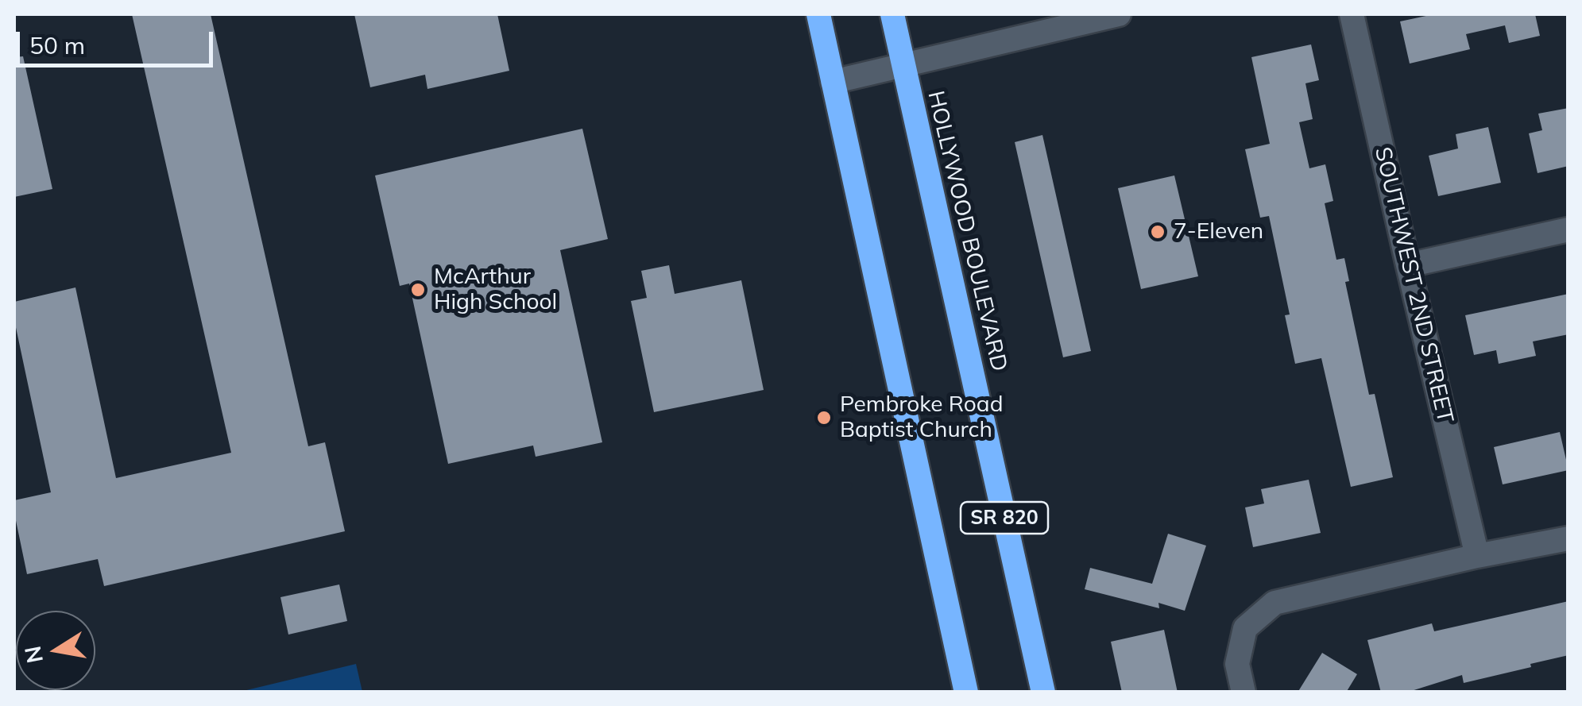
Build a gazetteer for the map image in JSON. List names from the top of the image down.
{
  "streets": {
    "highway": ["HOLLYWOOD BOULEVARD", "SR 820"],
    "street": ["SOUTHWEST 2ND STREET"]
  },
  "places": ["7-Eleven", "McArthur High School", "Pembroke Road Baptist Church"],
  "scale_bar": "50 m",
  "north": "left"
}
